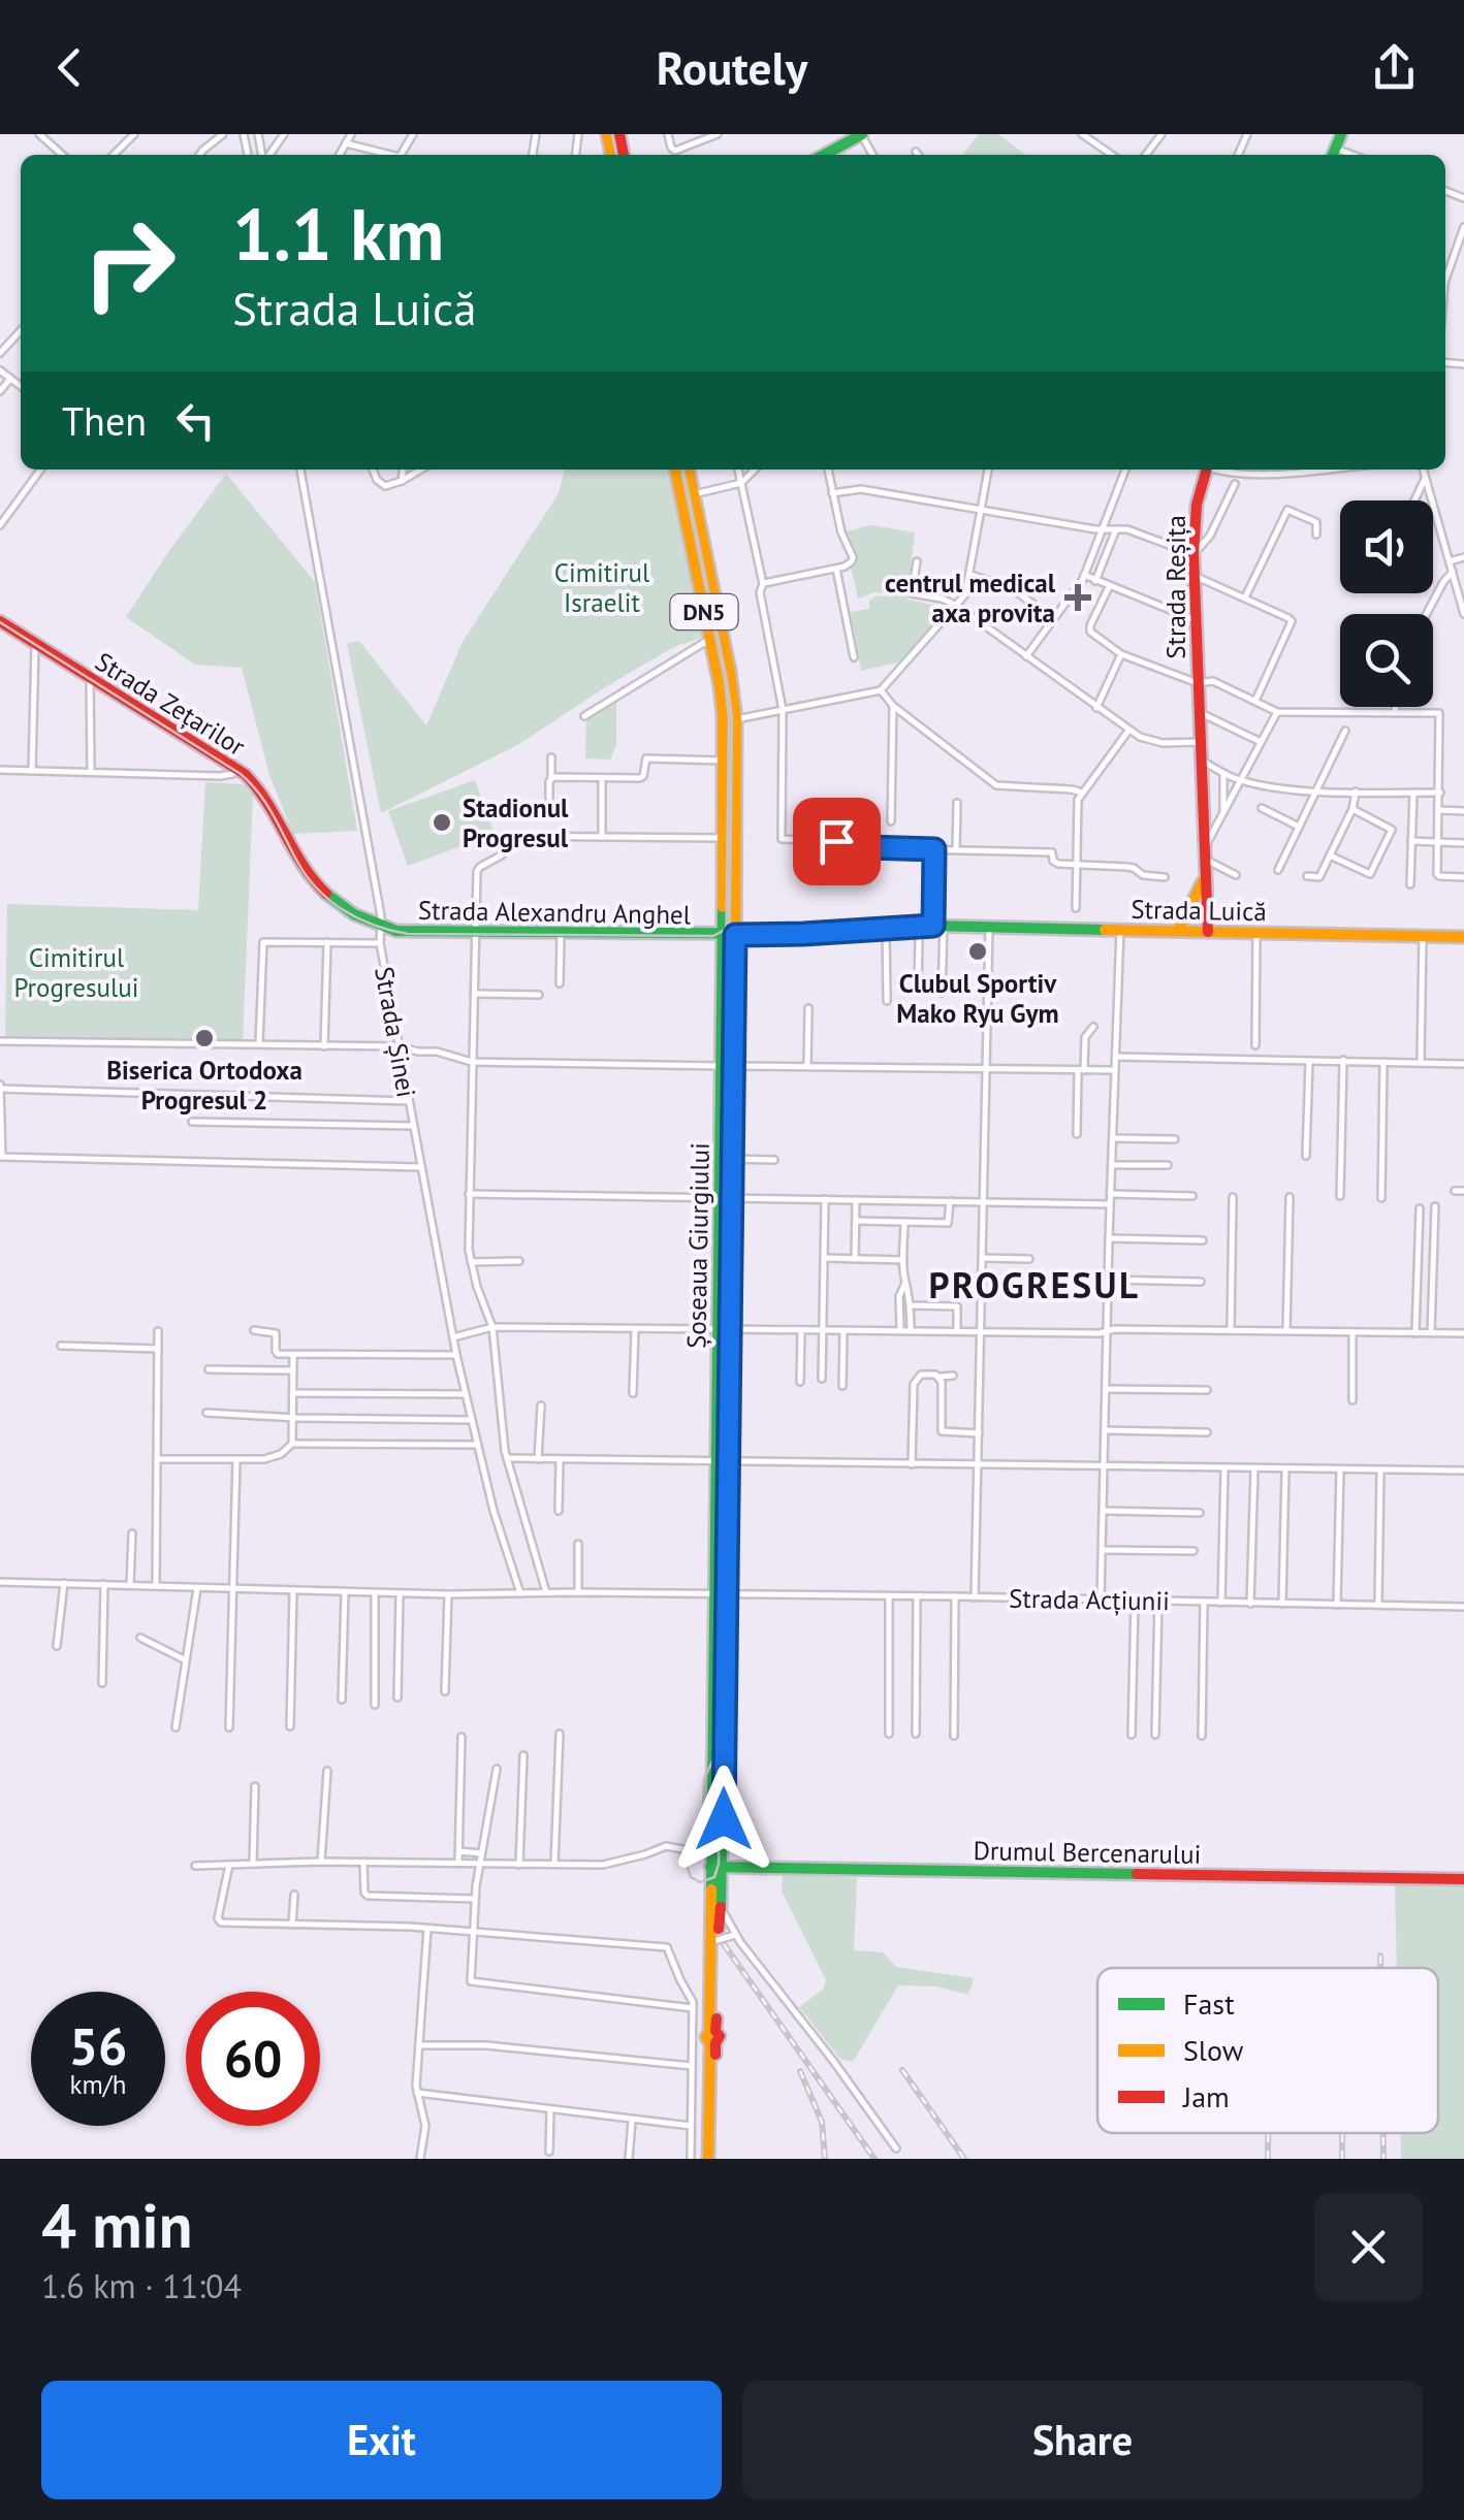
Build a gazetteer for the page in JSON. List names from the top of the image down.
{
  "streets": {
    "main road": [
      "Strada Reșița",
      "DN5",
      "Strada Zețarilor",
      "Strada Luică",
      "Strada Alexandru Anghel",
      "Șoseaua Giurgiului",
      "Drumul Bercenarului"
    ],
    "street": ["Strada Șinei", "Strada Acțiunii"]
  },
  "crossings": [
    ["Strada Reșița", "Strada Luică"],
    ["Strada Zețarilor", "Strada Alexandru Anghel"],
    ["Strada Zețarilor", "Strada Șinei"],
    ["Strada Luică", "Strada Alexandru Anghel"],
    ["Strada Luică", "Șoseaua Giurgiului"],
    ["Strada Alexandru Anghel", "Strada Șinei"],
    ["Strada Alexandru Anghel", "Șoseaua Giurgiului"],
    ["Strada Șinei", "Strada Acțiunii"],
    ["Șoseaua Giurgiului", "Strada Acțiunii"],
    ["Șoseaua Giurgiului", "Drumul Bercenarului"]
  ],
  "districts": ["PROGRESUL"],
  "parks": ["Cimitirul Israelit", "Cimitirul Progresului"],
  "places": {
    "health": ["centrul medical axa provita"],
    "other": ["Stadionul Progresul", "Clubul Sportiv Mako Ryu Gym", "Biserica Ortodoxa Progresul 2"]
  },
  "legend": ["Fast", "Slow", "Jam"],
  "page": {
    "header": "Routely",
    "turn": ["1.1 km", "Strada Luică"],
    "then": "Then",
    "speed": "56 km/h",
    "limit": "60",
    "heading": ["4 min", "1.6 km · 11:04"],
    "buttons": ["Exit", "Share"]
  }
}
